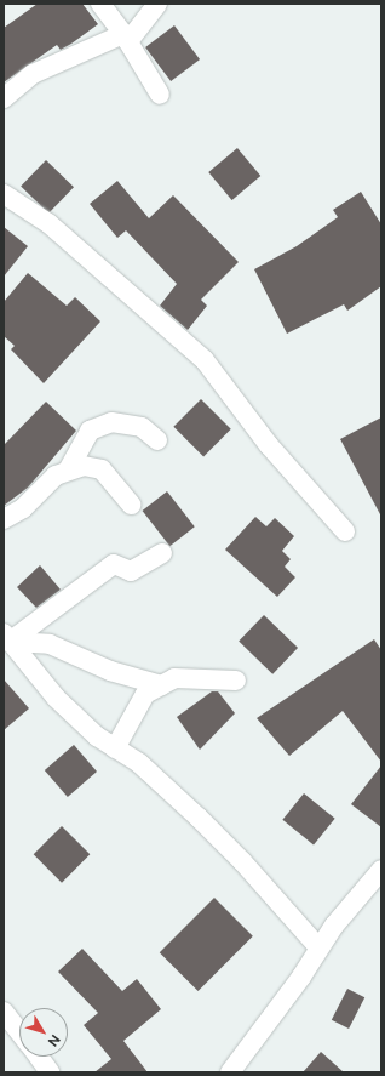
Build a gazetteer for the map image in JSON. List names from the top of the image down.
{
  "north": "bottom right"
}
